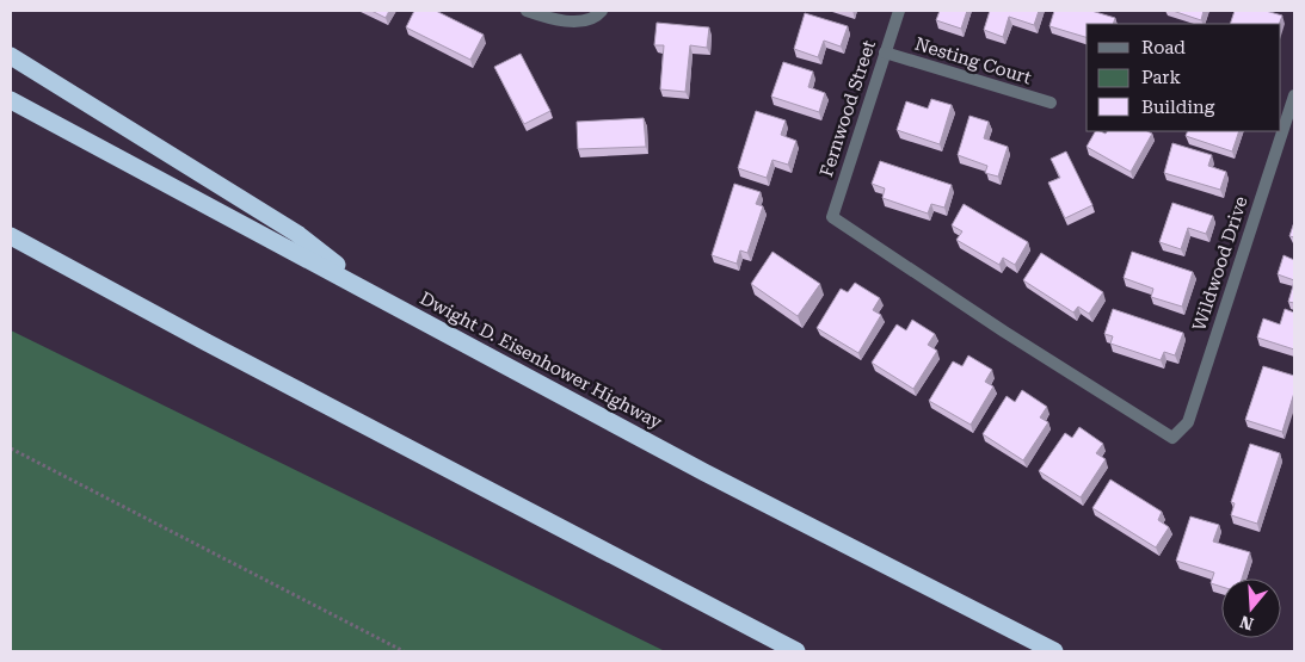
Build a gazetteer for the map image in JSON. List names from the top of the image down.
{
  "streets": {
    "highway": ["Dwight D. Eisenhower Highway"],
    "street": ["Nesting Court", "Fernwood Street", "Wildwood Drive"]
  },
  "crossings": [
    ["Nesting Court", "Fernwood Street"],
    ["Fernwood Street", "Wildwood Drive"]
  ],
  "legend": ["Road", "Park", "Building"],
  "north": "bottom"
}
